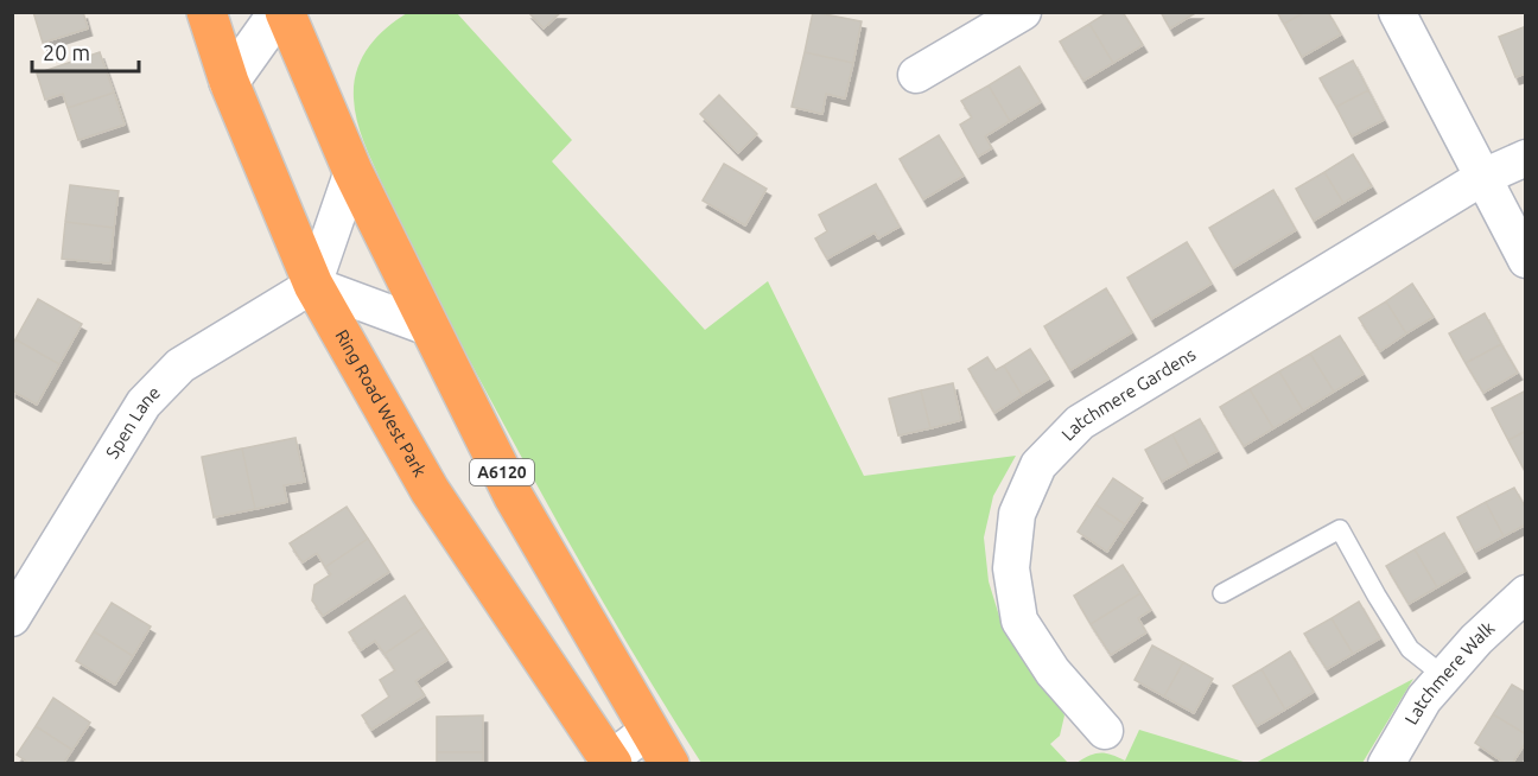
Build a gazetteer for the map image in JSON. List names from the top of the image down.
{
  "streets": {
    "highway": ["Ring Road West Park", "A6120"],
    "street": ["Latchmere Gardens", "Spen Lane", "Latchmere Walk"]
  },
  "crossings": [
    ["Ring Road West Park", "Spen Lane"]
  ],
  "scale_bar": "20 m"
}
